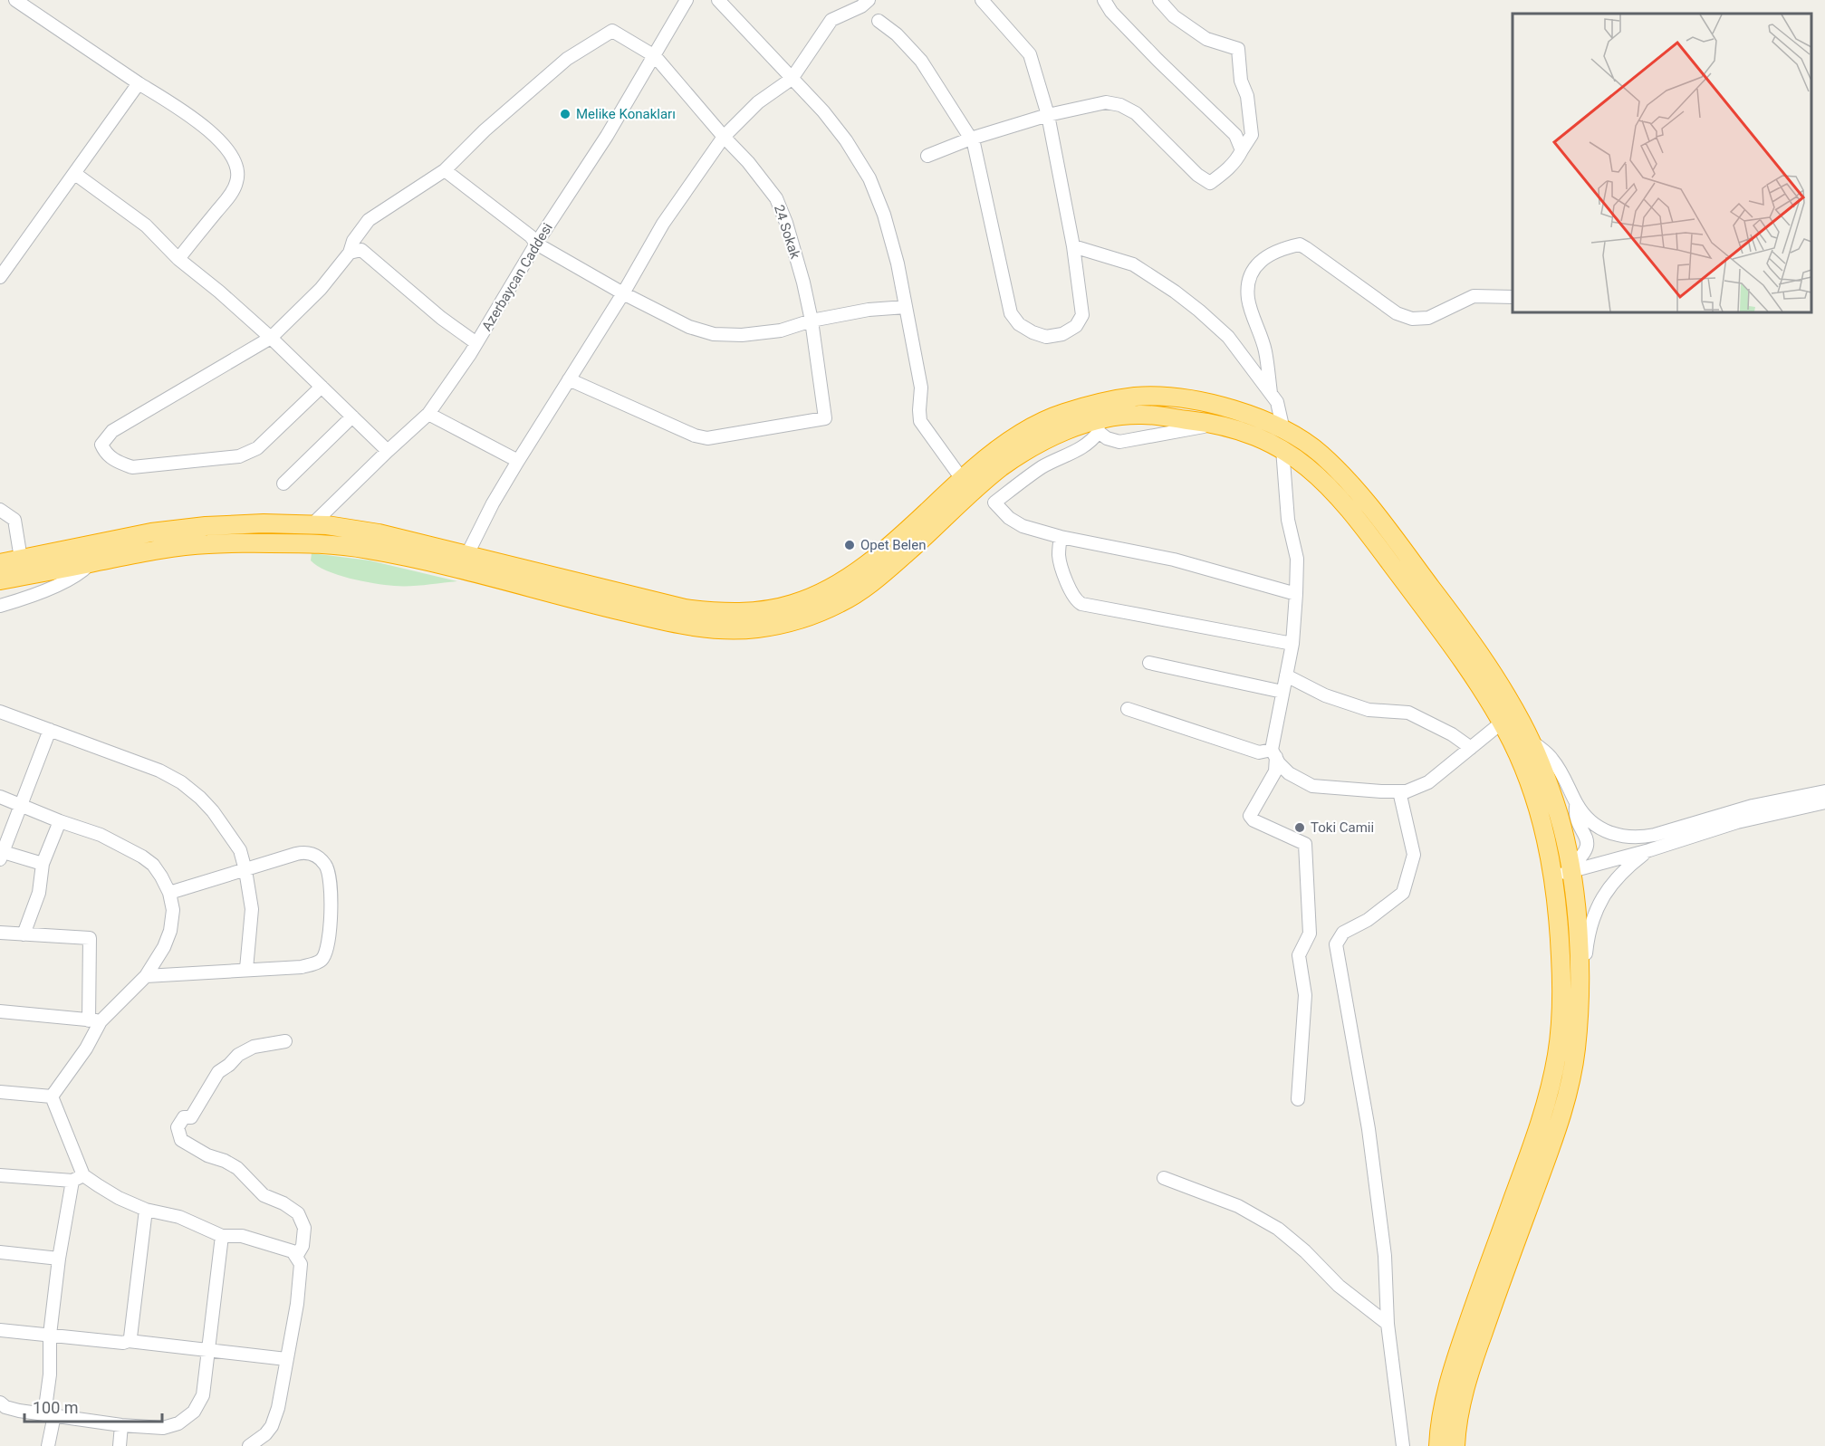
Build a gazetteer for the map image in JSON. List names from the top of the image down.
{
  "streets": {
    "street": ["24 Sokak", "Azerbaycan Caddesi"]
  },
  "crossings": [
    ["24 Sokak", "Azerbaycan Caddesi"]
  ],
  "places": ["Melike Konakları", "Opet Belen", "Toki Camii"],
  "scale_bar": "100 m"
}
